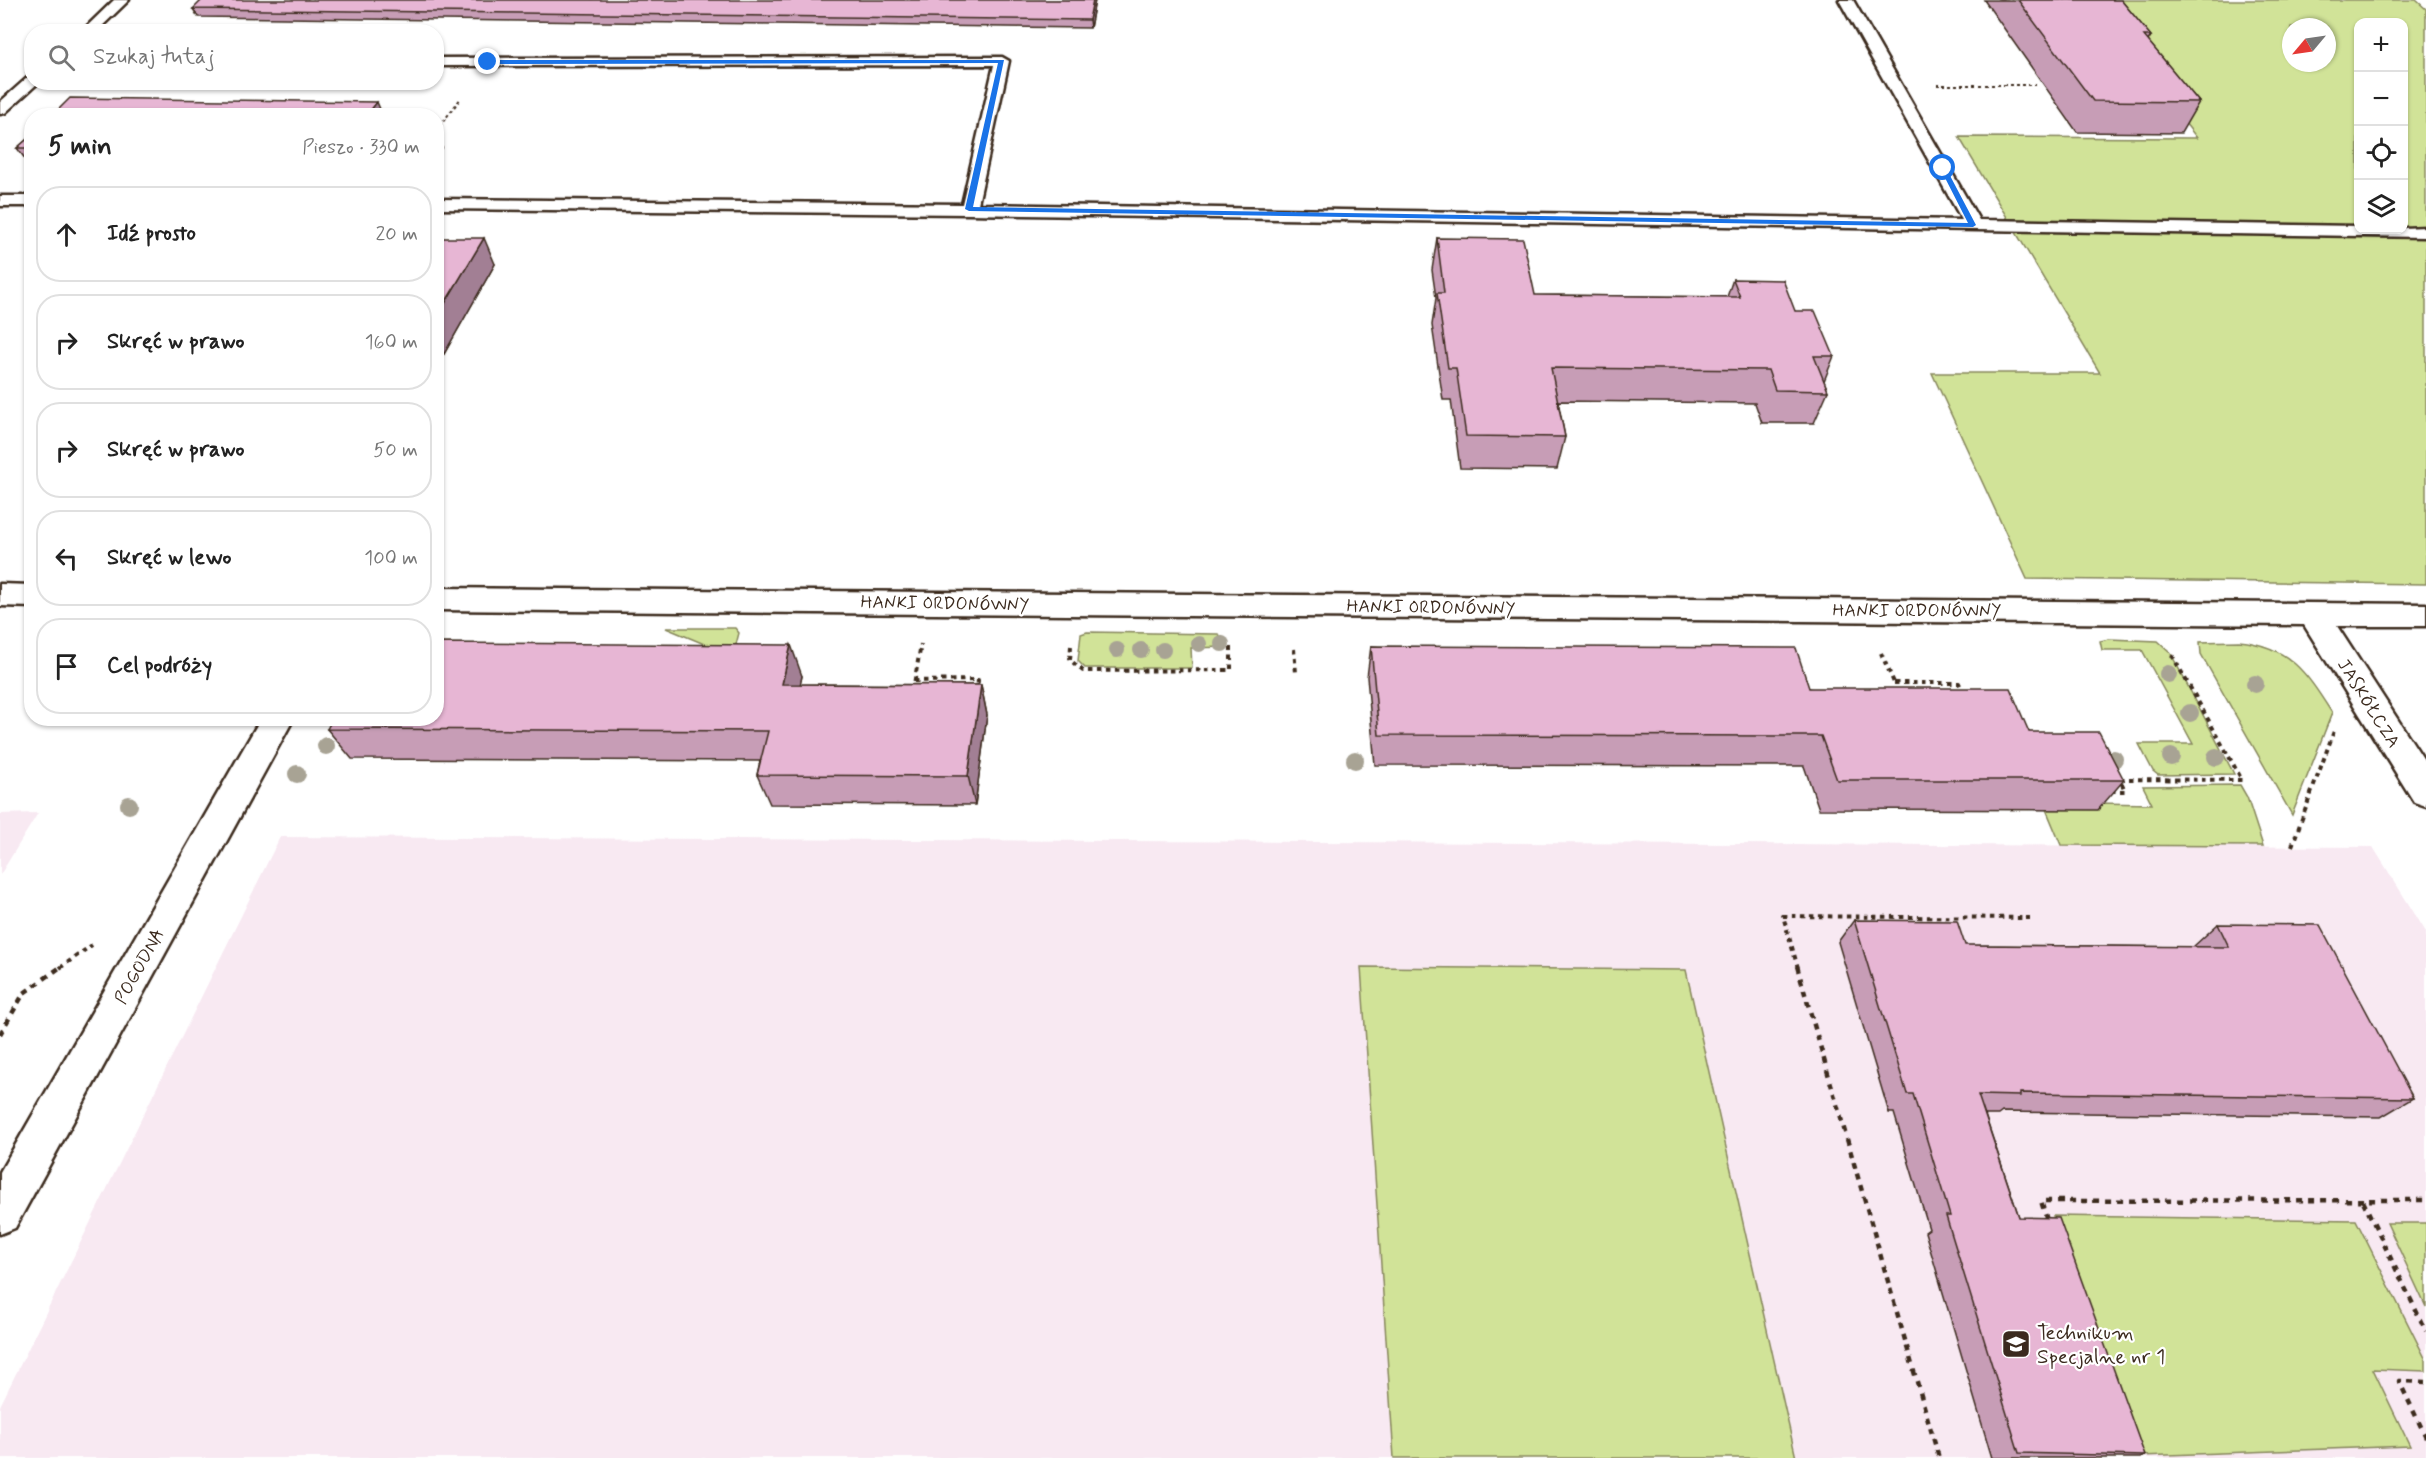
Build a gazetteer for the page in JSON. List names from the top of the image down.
{
  "streets": {
    "street": ["HANKI ORDONÓWNY", "JASKÓŁCZA", "POGODNA"]
  },
  "crossings": [
    ["HANKI ORDONÓWNY", "JASKÓŁCZA"]
  ],
  "places": {
    "school or university": ["Technikum Specjalne nr 1"]
  },
  "north": "bottom left",
  "page": {
    "map_buttons": ["+", "−"],
    "search": "Szukaj tutaj",
    "heading": ["5 min", "Pieszo · 330 m"],
    "list": [
      ["Idź prosto", "20 m"],
      ["Skręć w prawo", "160 m"],
      ["Skręć w prawo", "50 m"],
      ["Skręć w lewo", "100 m"],
      "Cel podróży"
    ]
  }
}
